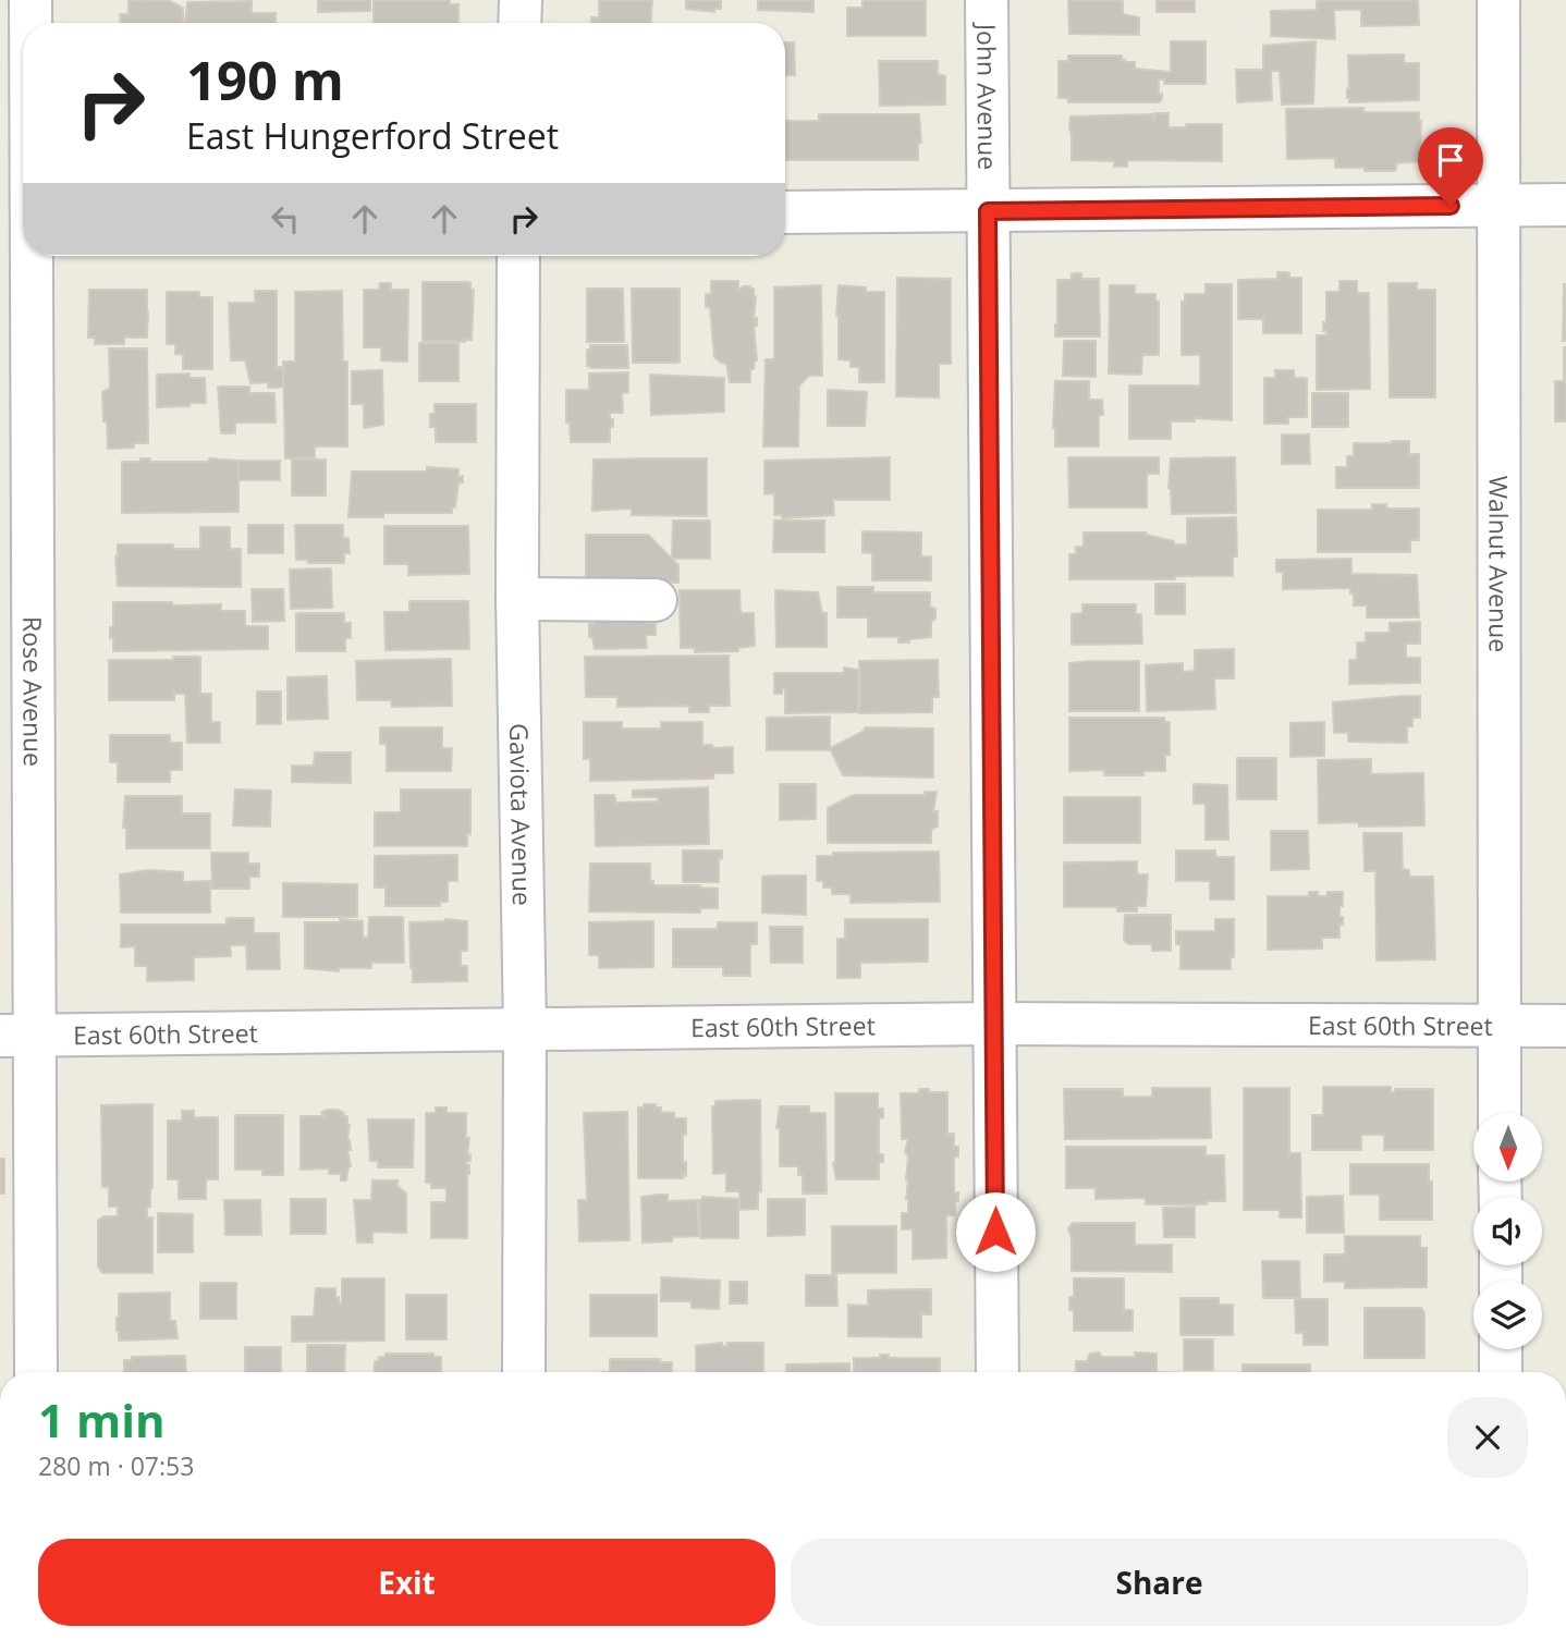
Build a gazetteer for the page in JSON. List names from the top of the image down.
{
  "streets": {
    "street": [
      "John Avenue",
      "Walnut Avenue",
      "Rose Avenue",
      "Gaviota Avenue",
      "East 60th Street"
    ]
  },
  "crossings": [
    ["John Avenue", "East 60th Street"],
    ["Walnut Avenue", "East 60th Street"],
    ["Rose Avenue", "East 60th Street"],
    ["Gaviota Avenue", "East 60th Street"]
  ],
  "north": "bottom",
  "page": {
    "turn": ["190 m", "East Hungerford Street"],
    "heading": ["1 min", "280 m · 07:53"],
    "buttons": ["Exit", "Share"]
  }
}
